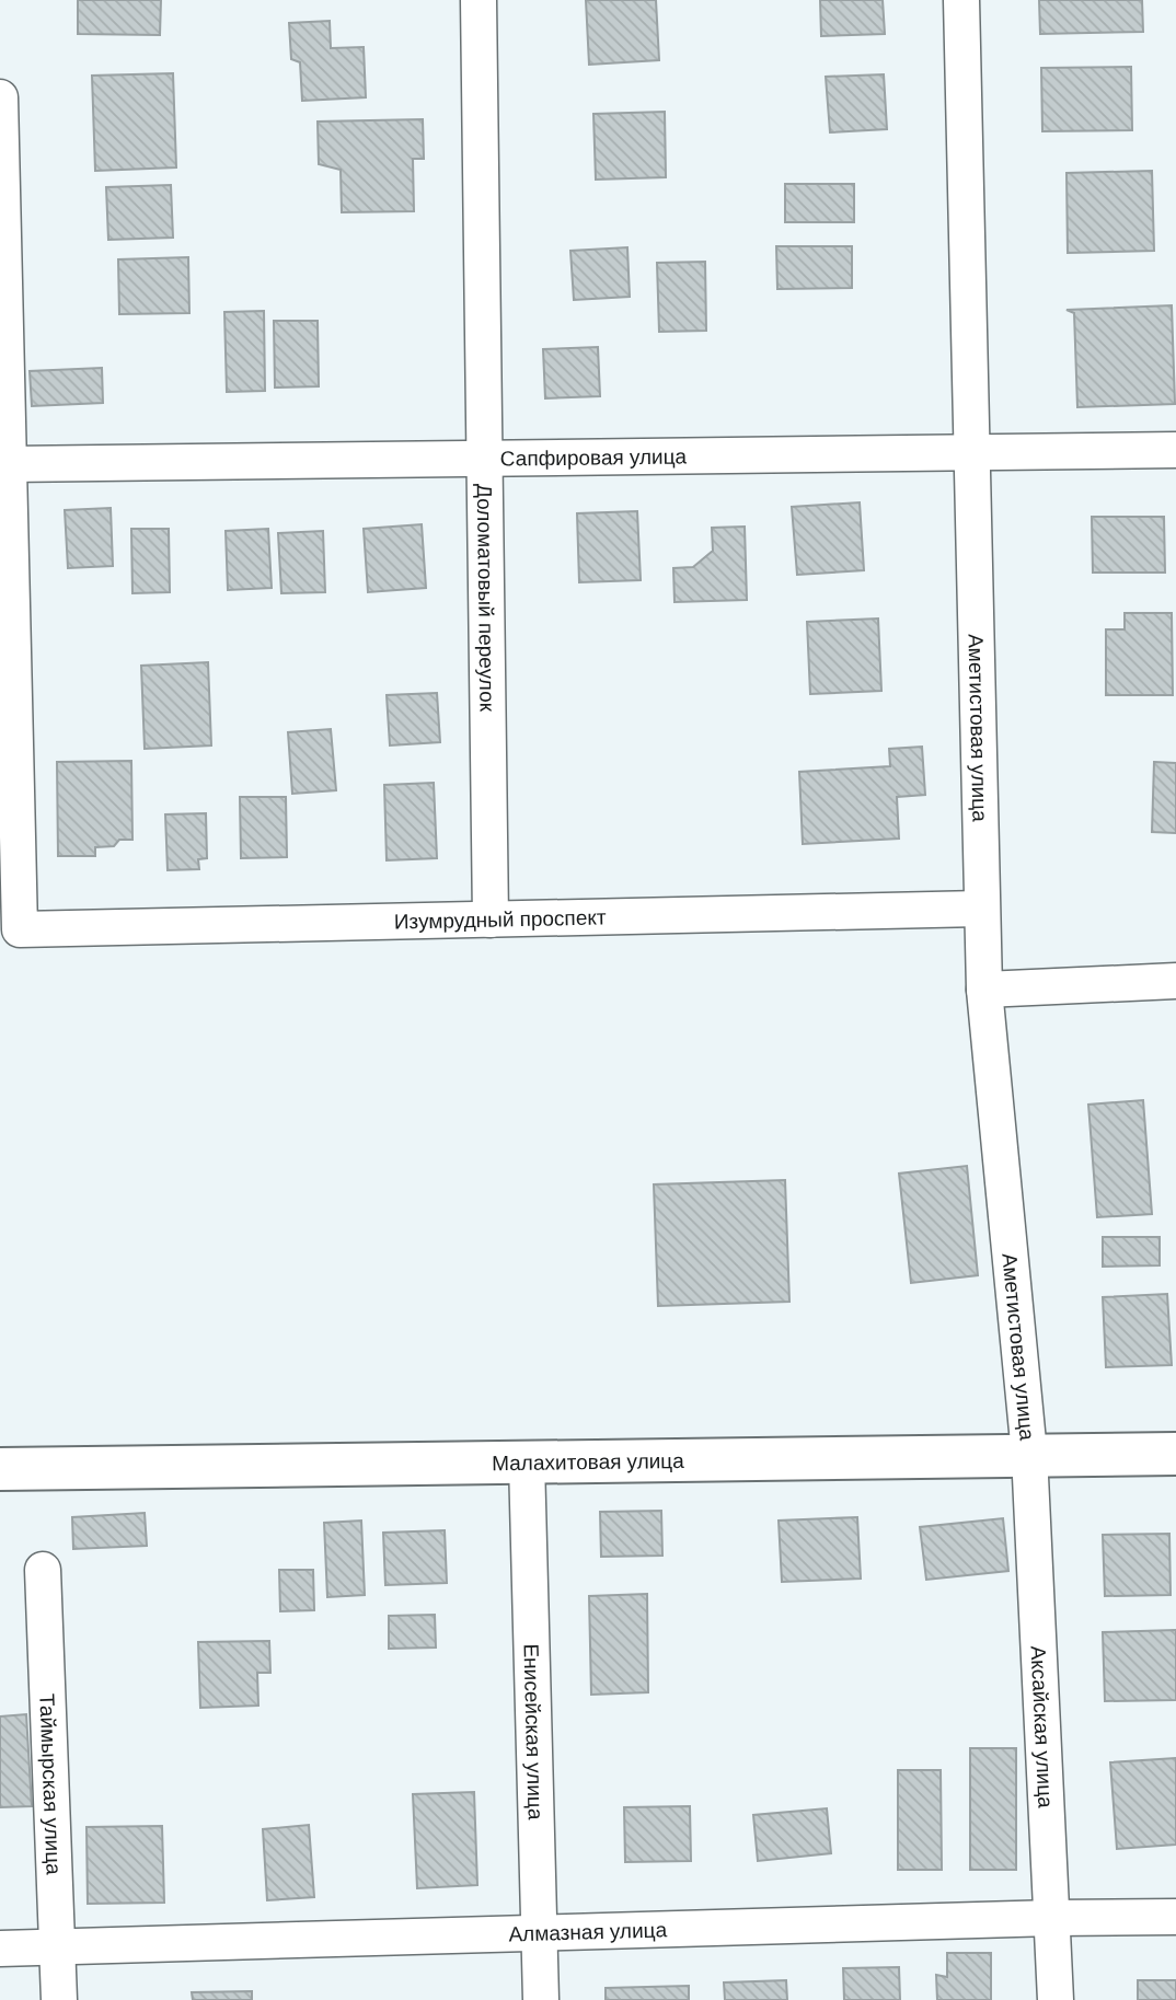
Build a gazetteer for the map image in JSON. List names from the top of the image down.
{
  "streets": {
    "street": [
      "Сапфировая улица",
      "Доломатовый переулок",
      "Аметистовая улица",
      "Изумрудный проспект",
      "Малахитовая улица",
      "Аксайская улица",
      "Енисейская улица",
      "Таймырская улица",
      "Алмазная улица"
    ]
  },
  "crossings": [
    ["Сапфировая улица", "Доломатовый переулок"],
    ["Сапфировая улица", "Аметистовая улица"],
    ["Сапфировая улица", "Изумрудный проспект"],
    ["Доломатовый переулок", "Изумрудный проспект"],
    ["Аметистовая улица", "Изумрудный проспект"],
    ["Аметистовая улица", "Малахитовая улица"],
    ["Аметистовая улица", "Аксайская улица"],
    ["Малахитовая улица", "Аксайская улица"],
    ["Малахитовая улица", "Енисейская улица"],
    ["Аксайская улица", "Алмазная улица"],
    ["Енисейская улица", "Алмазная улица"],
    ["Таймырская улица", "Алмазная улица"]
  ]
}
